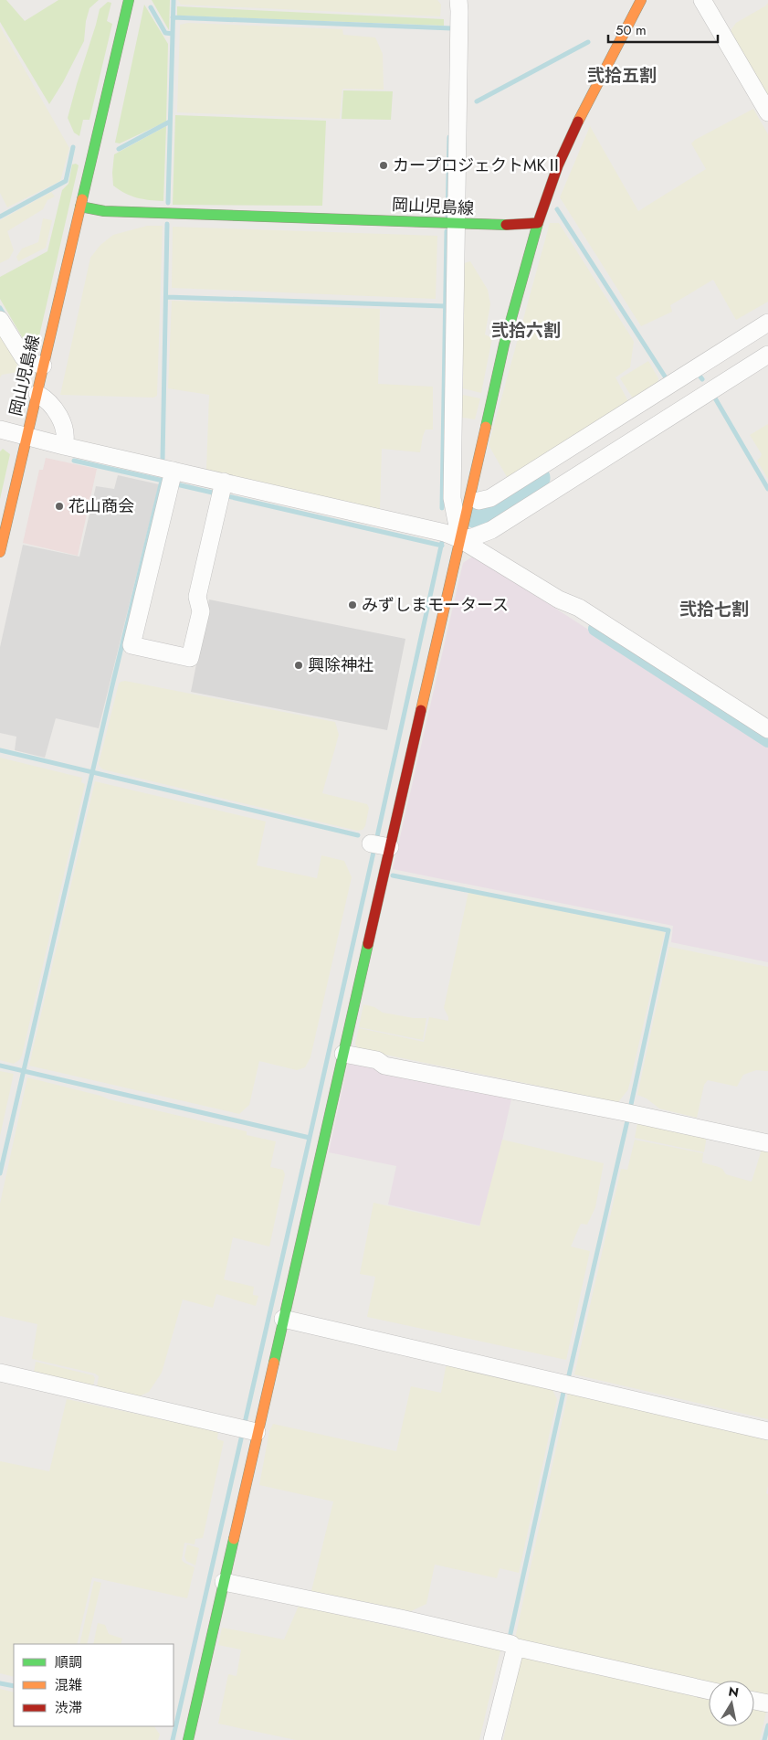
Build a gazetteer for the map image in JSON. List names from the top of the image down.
{
  "streets": {
    "street": ["岡山児島線"]
  },
  "districts": ["弐拾五割", "弐拾六割", "弐拾七割"],
  "places": [
    "カープロジェクトMKⅡ",
    "花山商会",
    "みずしまモータース",
    "興除神社"
  ],
  "legend": ["順調", "混雑", "渋滞"],
  "scale_bar": "50 m",
  "north": "top"
}
